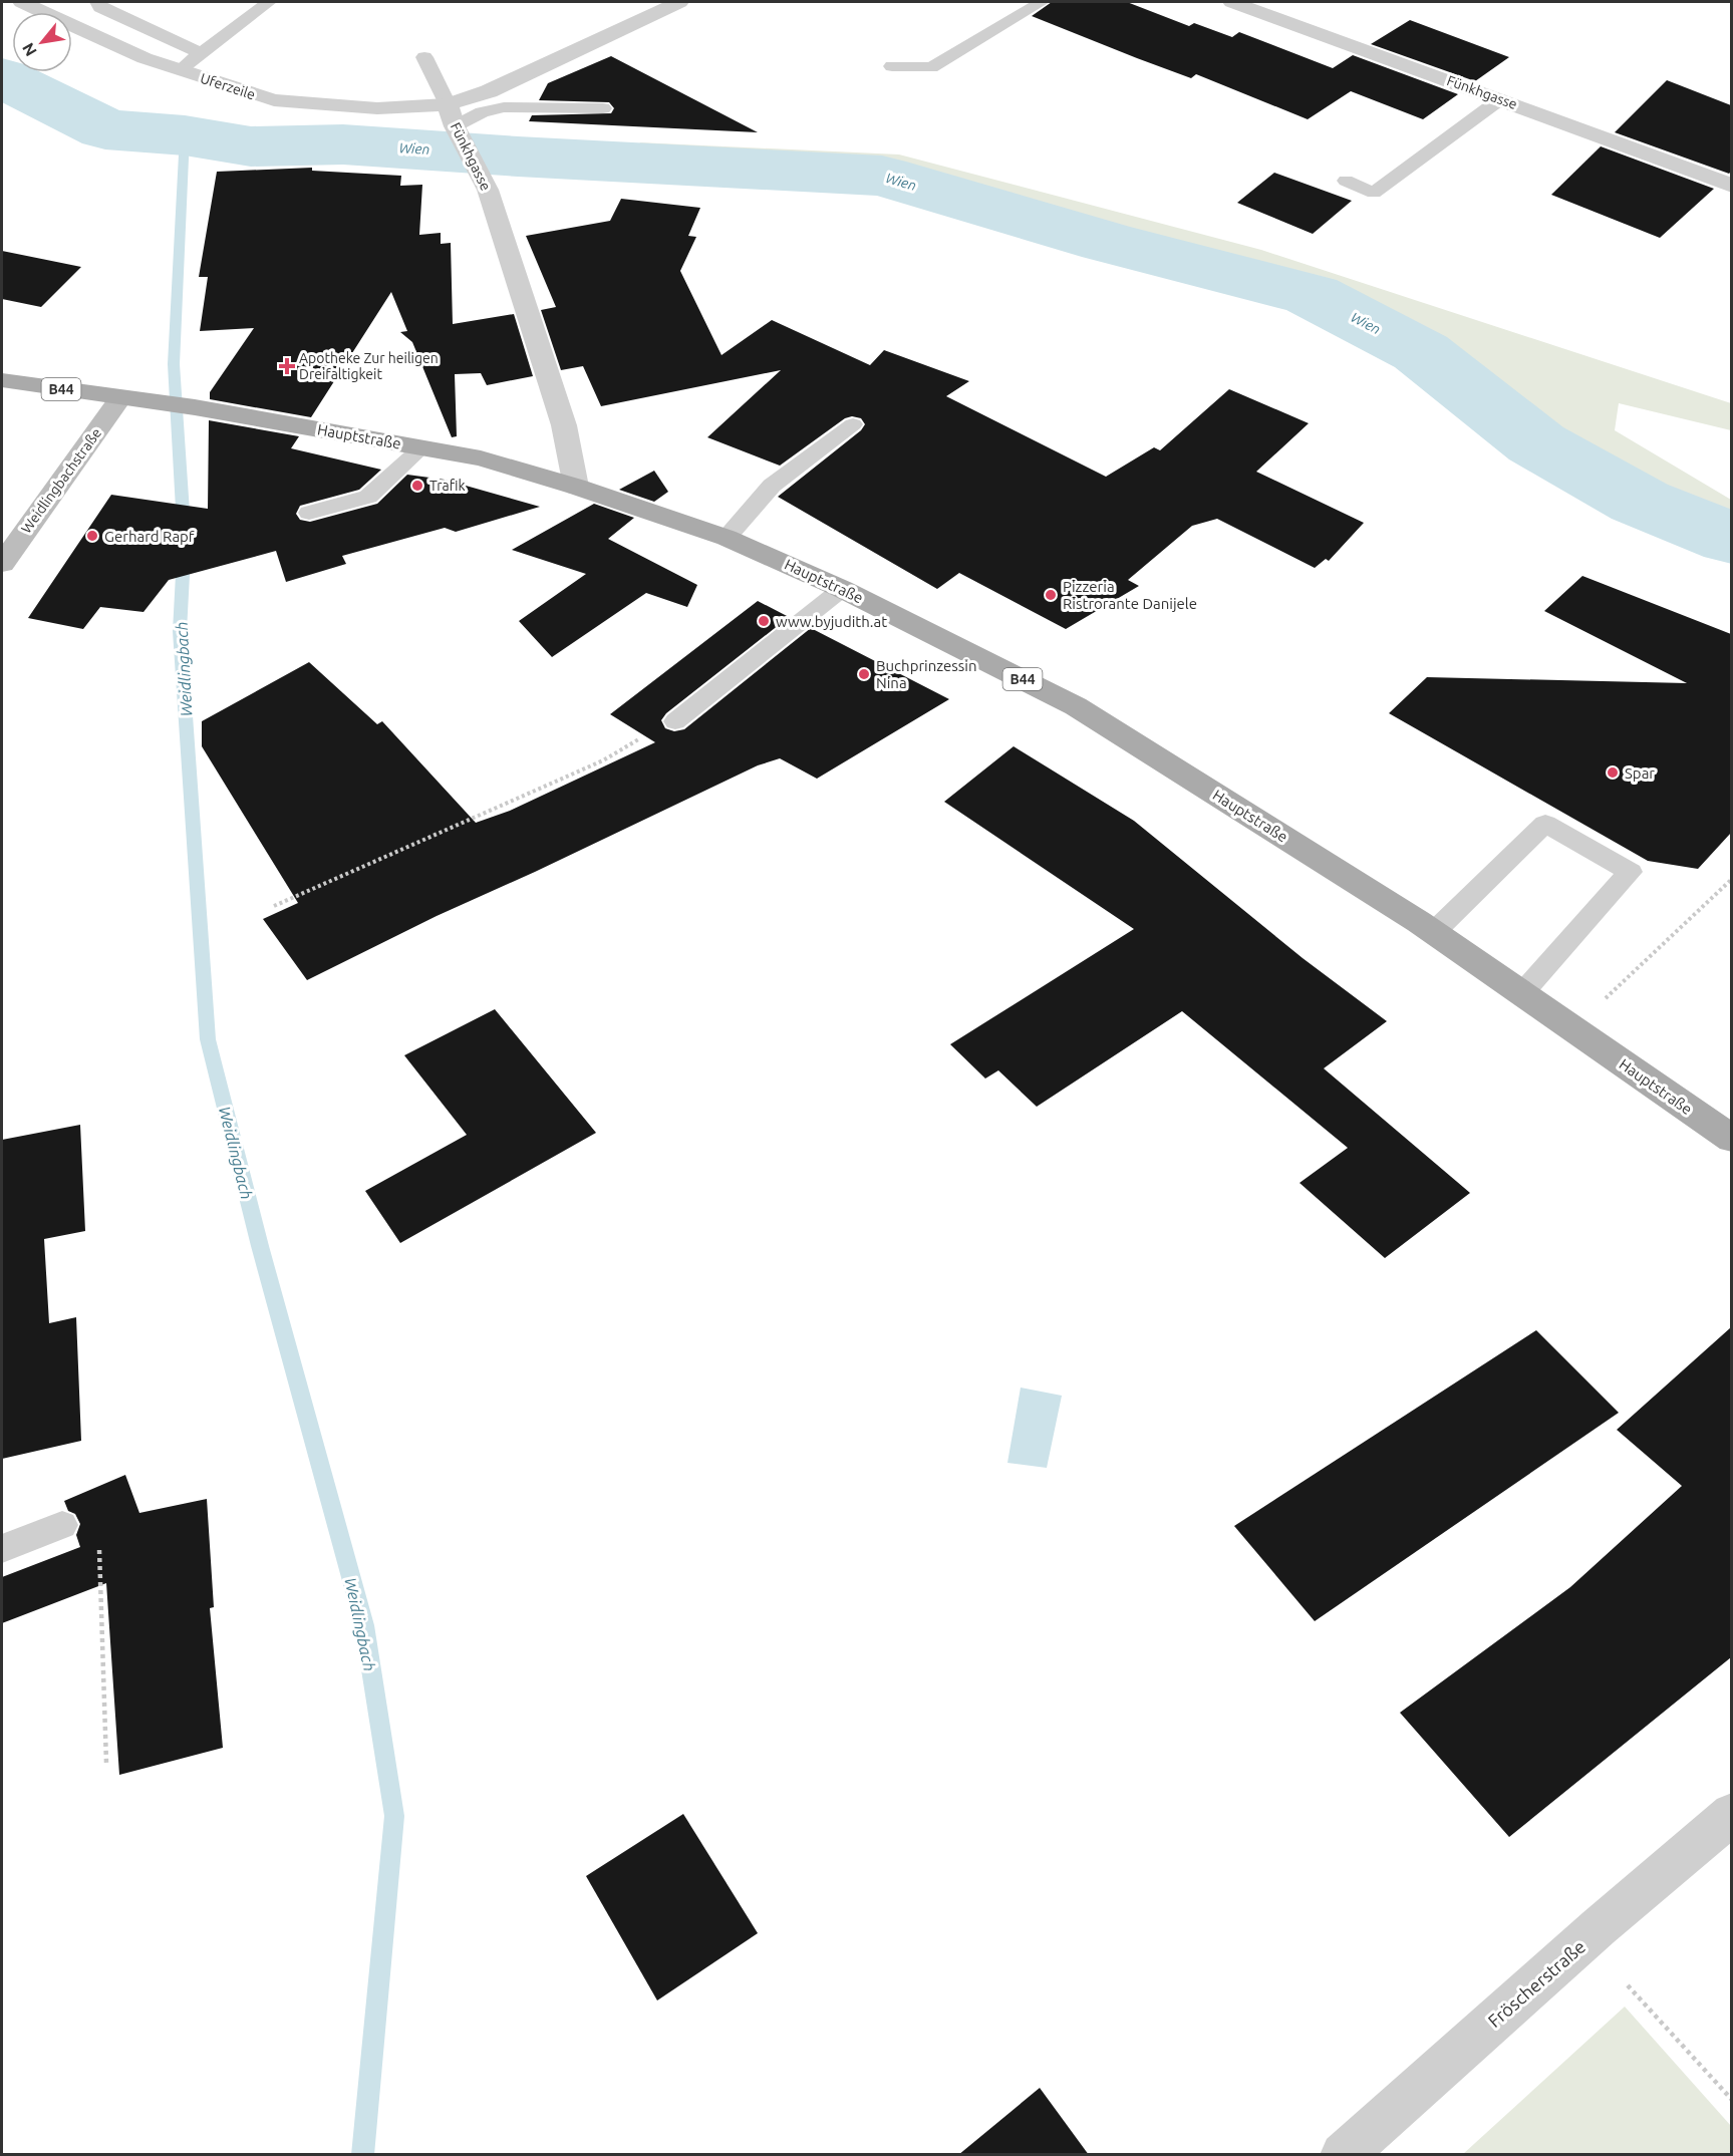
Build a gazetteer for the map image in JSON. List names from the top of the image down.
{
  "streets": {
    "main road": ["B44", "Hauptstraße", "Weidlingbachstraße"],
    "street": ["Uferzeile", "Fünkhgasse", "Fröscherstraße"]
  },
  "crossings": [
    ["Uferzeile", "Fünkhgasse"],
    ["Fünkhgasse", "Hauptstraße"],
    ["Hauptstraße", "Weidlingbachstraße"]
  ],
  "water": ["Wien", "Weidlingbach"],
  "places": {
    "health": ["Apotheke Zur heiligen Dreifaltigkeit"],
    "other": [
      "Trafik",
      "Gerhard Rapf",
      "Pizzeria Ristrorante Danijele",
      "www.byjudith.at",
      "Buchprinzessin Nina",
      "Spar"
    ]
  },
  "north": "bottom left"
}
